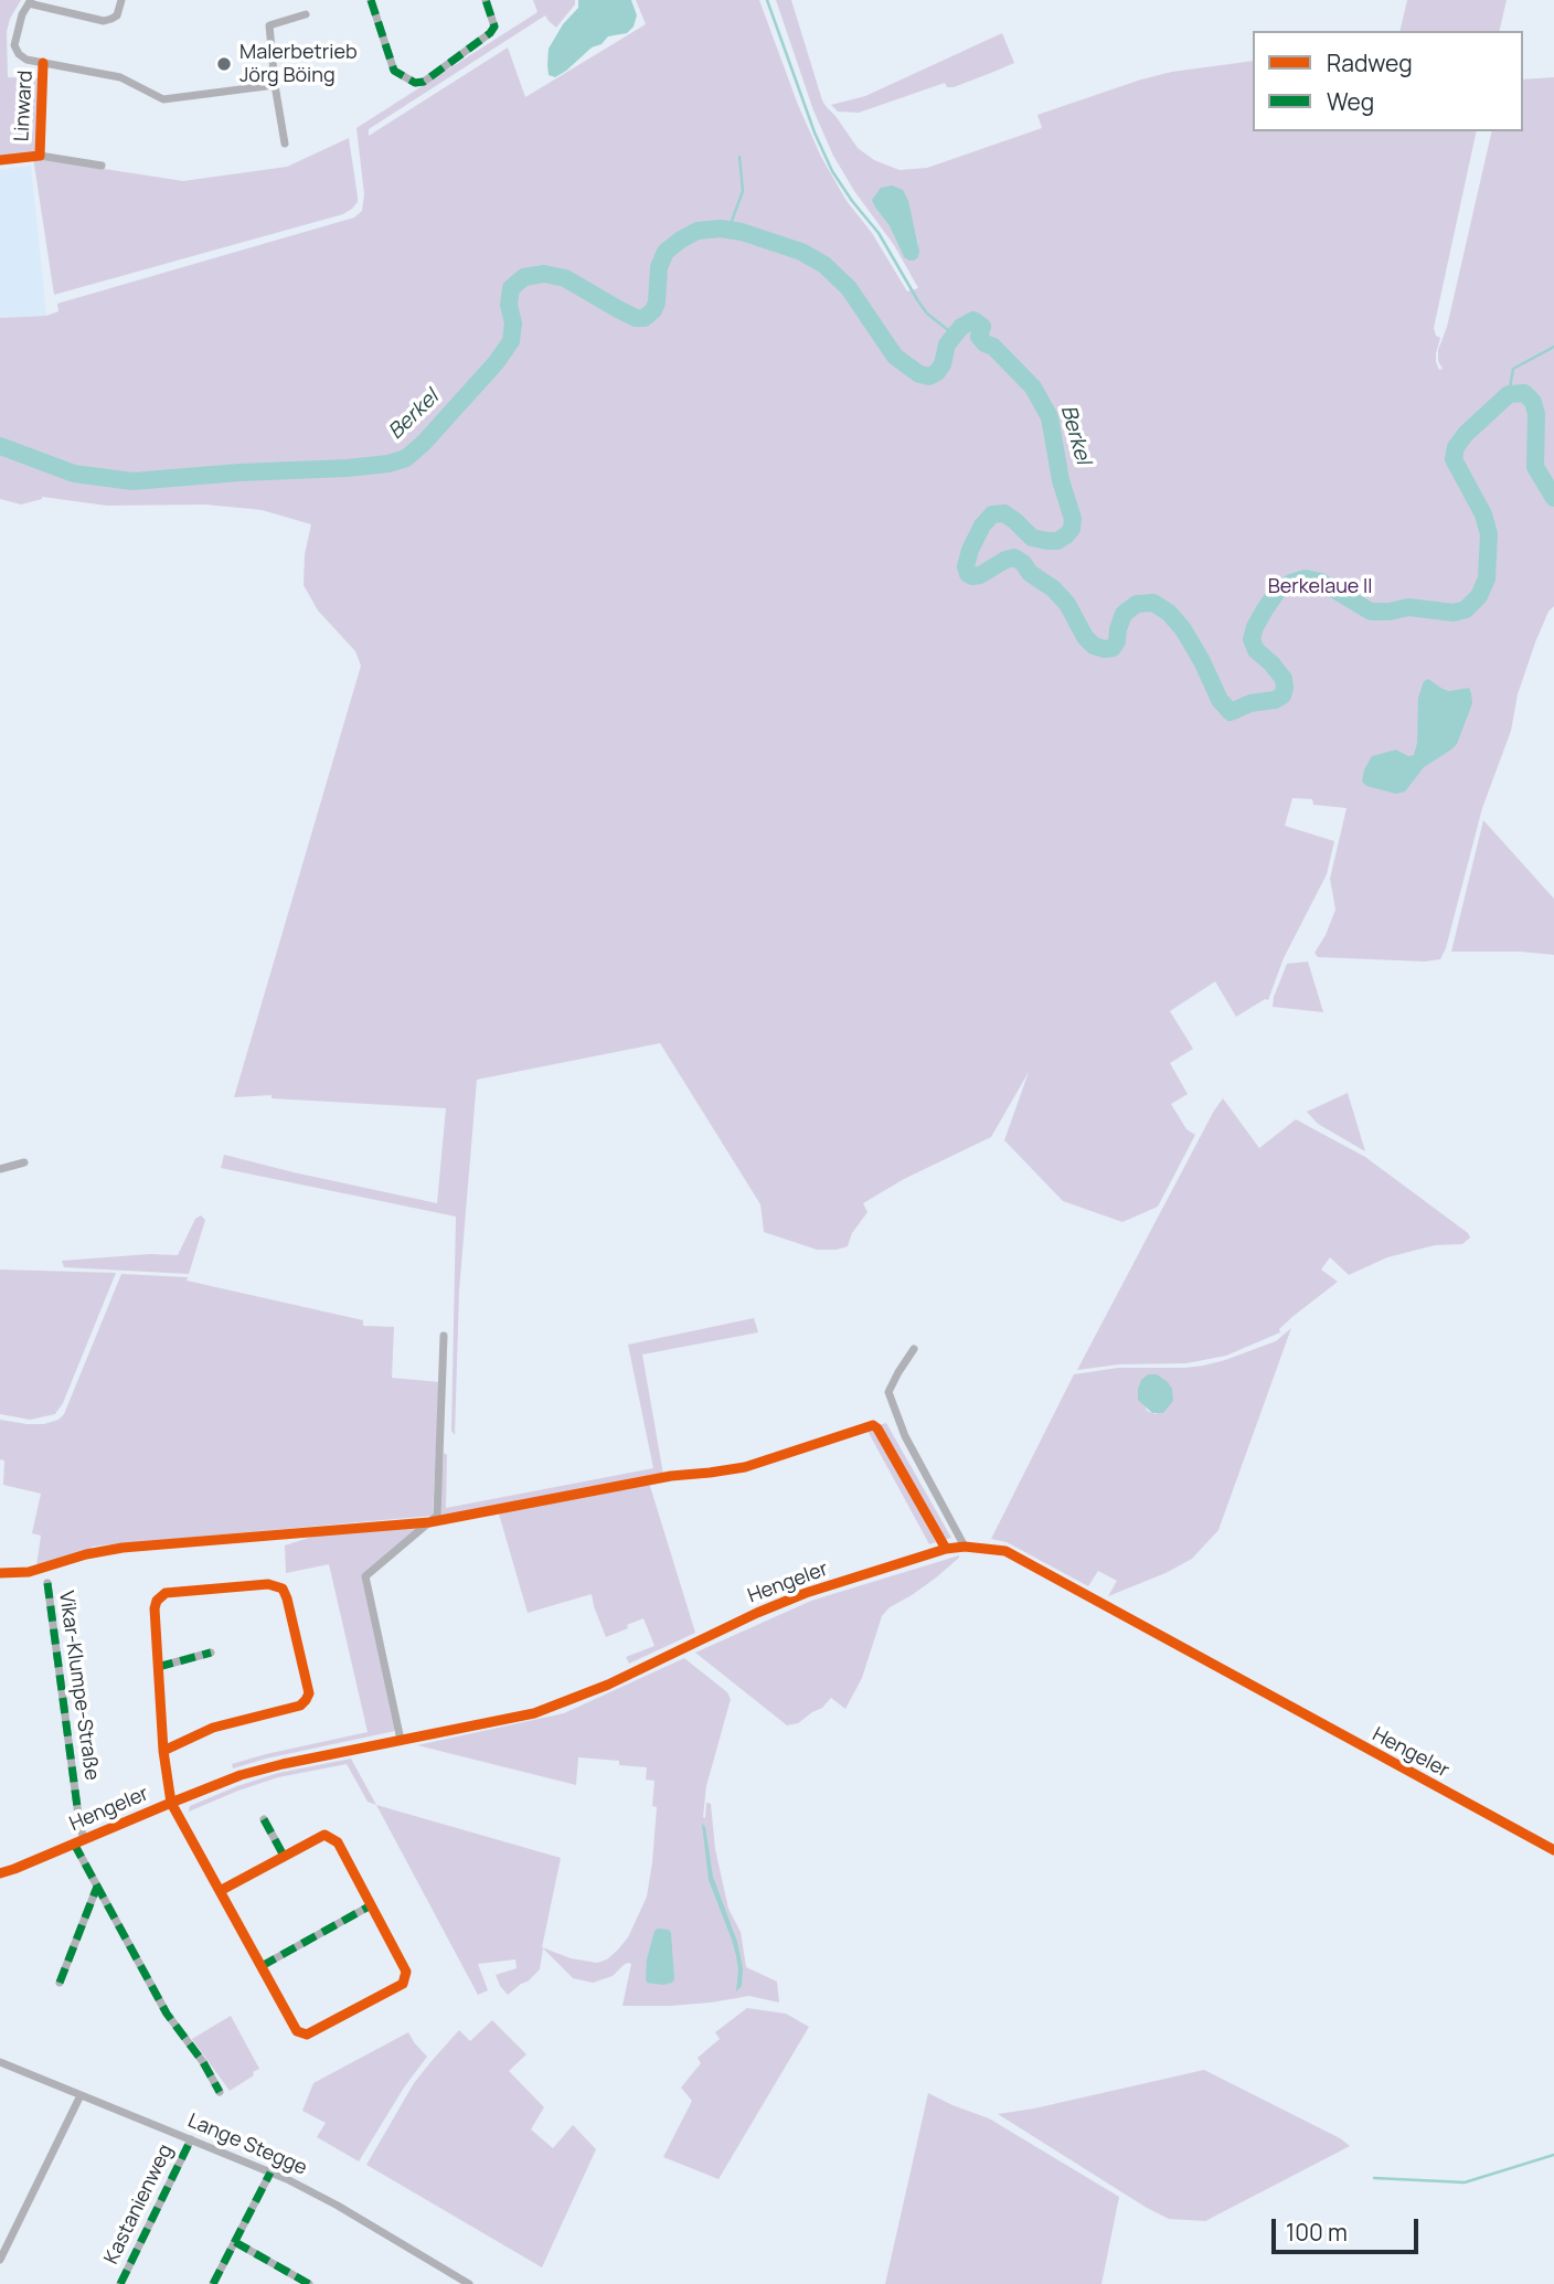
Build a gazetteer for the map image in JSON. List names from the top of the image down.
{
  "streets": {
    "street": [
      "Linward",
      "Hengeler",
      "Vikar-Klumpe-Straße",
      "Lange Stegge",
      "Kastanienweg"
    ]
  },
  "crossings": [
    ["Hengeler", "Vikar-Klumpe-Straße"],
    ["Lange Stegge", "Kastanienweg"]
  ],
  "water": ["Berkel"],
  "parks": ["Berkelaue II"],
  "places": ["Malerbetrieb Jörg Böing"],
  "legend": ["Radweg", "Weg"],
  "scale_bar": "100 m"
}
